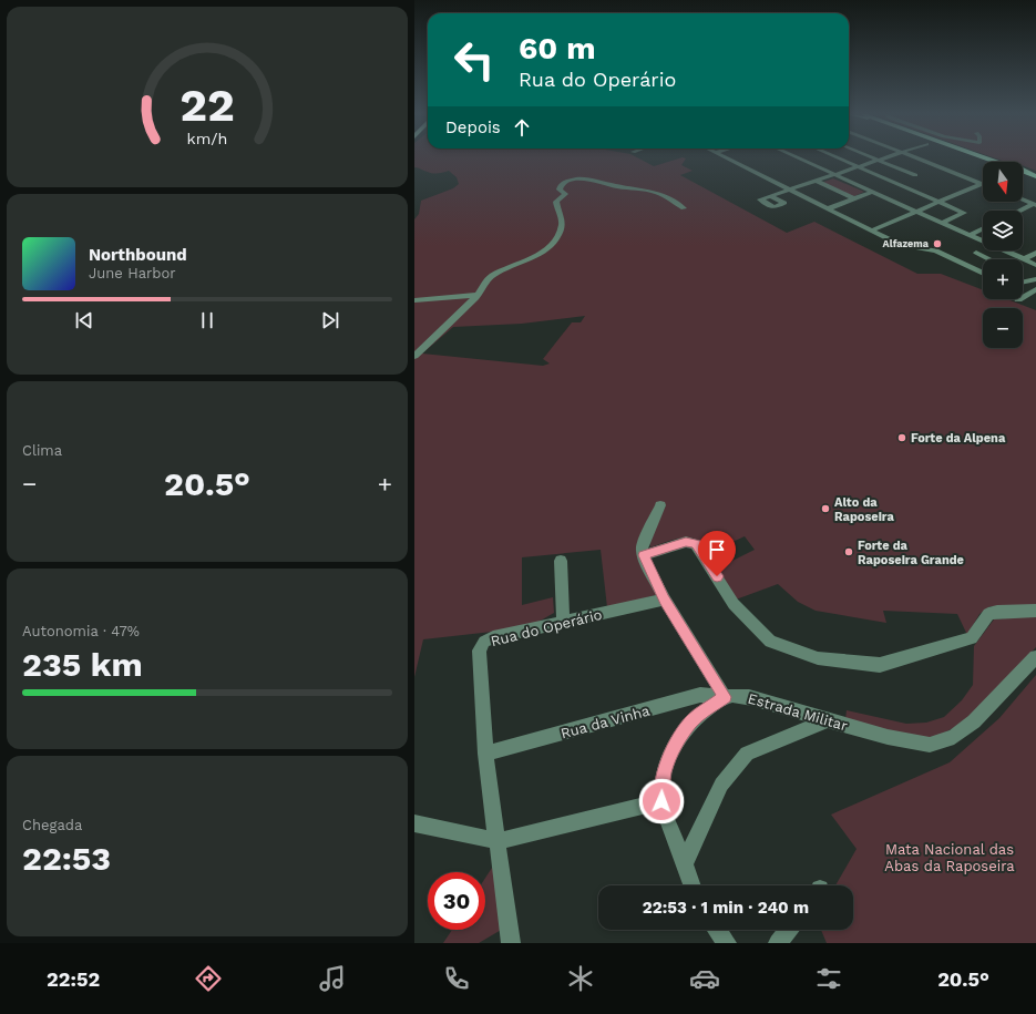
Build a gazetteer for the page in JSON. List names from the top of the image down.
{
  "streets": {
    "street": ["Rua do Operário", "Estrada Militar", "Rua da Vinha"]
  },
  "crossings": [
    ["Rua do Operário", "Rua da Vinha"],
    ["Estrada Militar", "Rua da Vinha"]
  ],
  "parks": ["Mata Nacional das Abas da Raposeira"],
  "places": [
    "Alfazema",
    "Forte da Alpena",
    "Alto da Raposeira",
    "Forte da Raposeira Grande"
  ],
  "north": "bottom",
  "page": {
    "turn": ["60 m", "Rua do Operário"],
    "then": "Depois",
    "map_buttons": ["+", "−"],
    "song": ["Northbound", "June Harbor"],
    "tile": [
      "Clima",
      ["Autonomia · 47%", "235 km"],
      ["Chegada", "22:53"]
    ],
    "heat": ["−", "20.5°", "+"],
    "limit": "30",
    "trip": "22:53 · 1 min · 240 m",
    "tabs": ["22:52", "20.5°"],
    "gauge": ["22", "km/h"]
  }
}
